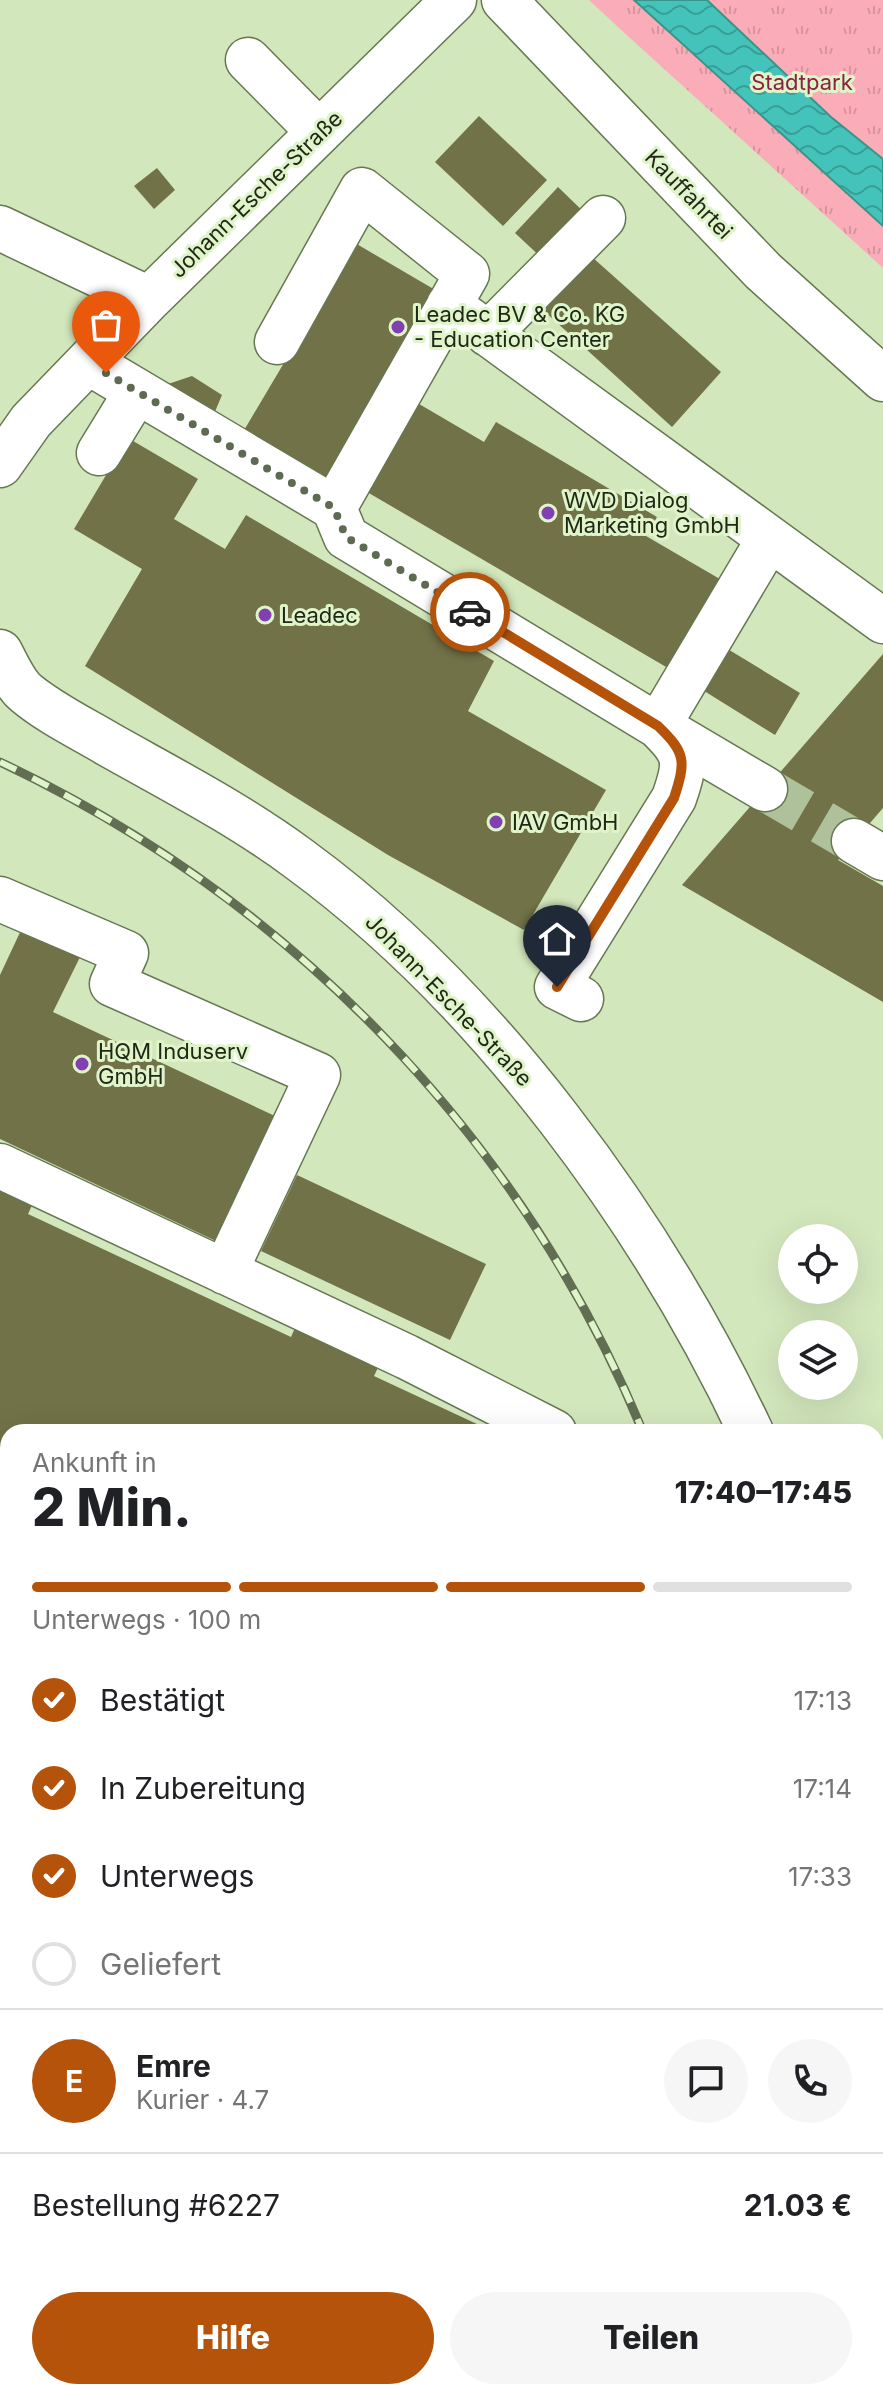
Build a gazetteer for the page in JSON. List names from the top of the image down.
{
  "streets": {
    "street": ["Johann-Esche-Straße", "Kauffahrtei"]
  },
  "parks": ["Stadtpark"],
  "places": [
    "Leadec BV & Co. KG - Education Center",
    "WVD Dialog Marketing GmbH",
    "Leadec",
    "IAV GmbH",
    "HQM Induserv GmbH"
  ],
  "page": {
    "heading": ["2 Min.", "Ankunft in", "17:40–17:45"],
    "panel": [
      "Emre",
      "Kurier · 4.7",
      "Bestellung #6227",
      "21.03 €"
    ],
    "bar": "Unterwegs · 100 m",
    "list": [
      ["Bestätigt", "17:13"],
      ["In Zubereitung", "17:14"],
      ["Unterwegs", "17:33"],
      "Geliefert"
    ],
    "round": "E",
    "buttons": ["Hilfe", "Teilen"]
  }
}
